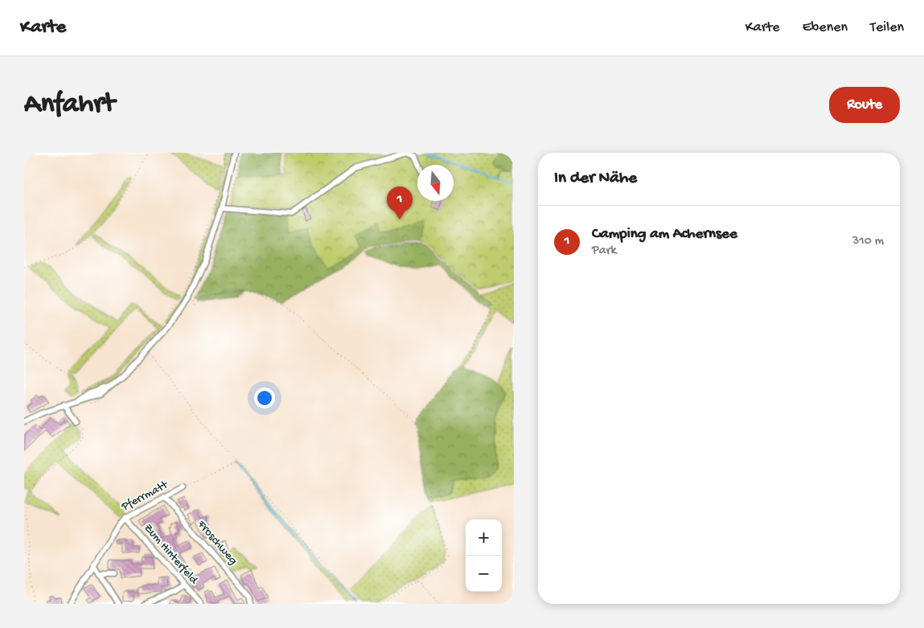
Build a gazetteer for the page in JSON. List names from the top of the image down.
{
  "streets": {
    "street": ["Pferrmatt", "Froschweg", "Zum Hinterfeld"]
  },
  "crossings": [
    ["Pferrmatt", "Froschweg"],
    ["Pferrmatt", "Zum Hinterfeld"]
  ],
  "north": "bottom",
  "page": {
    "header": "Karte",
    "nav": ["Karte", "Ebenen", "Teilen"],
    "buttons": "Route",
    "title": "Anfahrt",
    "heading": "In der Nähe",
    "pins": "1",
    "list": [
      {
        "mark": "1",
        "name": "Camping am Achernsee",
        "note": "Park",
        "value": "310 m"
      }
    ],
    "map_buttons": ["+", "−"]
  }
}
